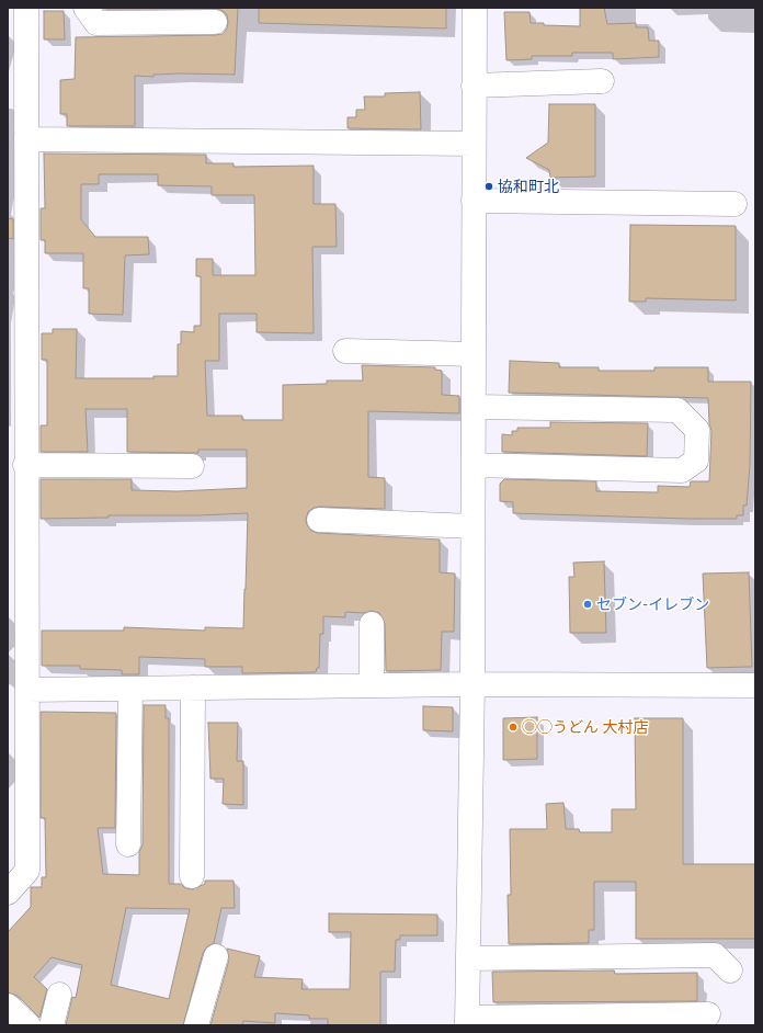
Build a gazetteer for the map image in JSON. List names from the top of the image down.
{
  "places": ["協和町北", "セブン-イレブン", "◯◯うどん 大村店"]
}
